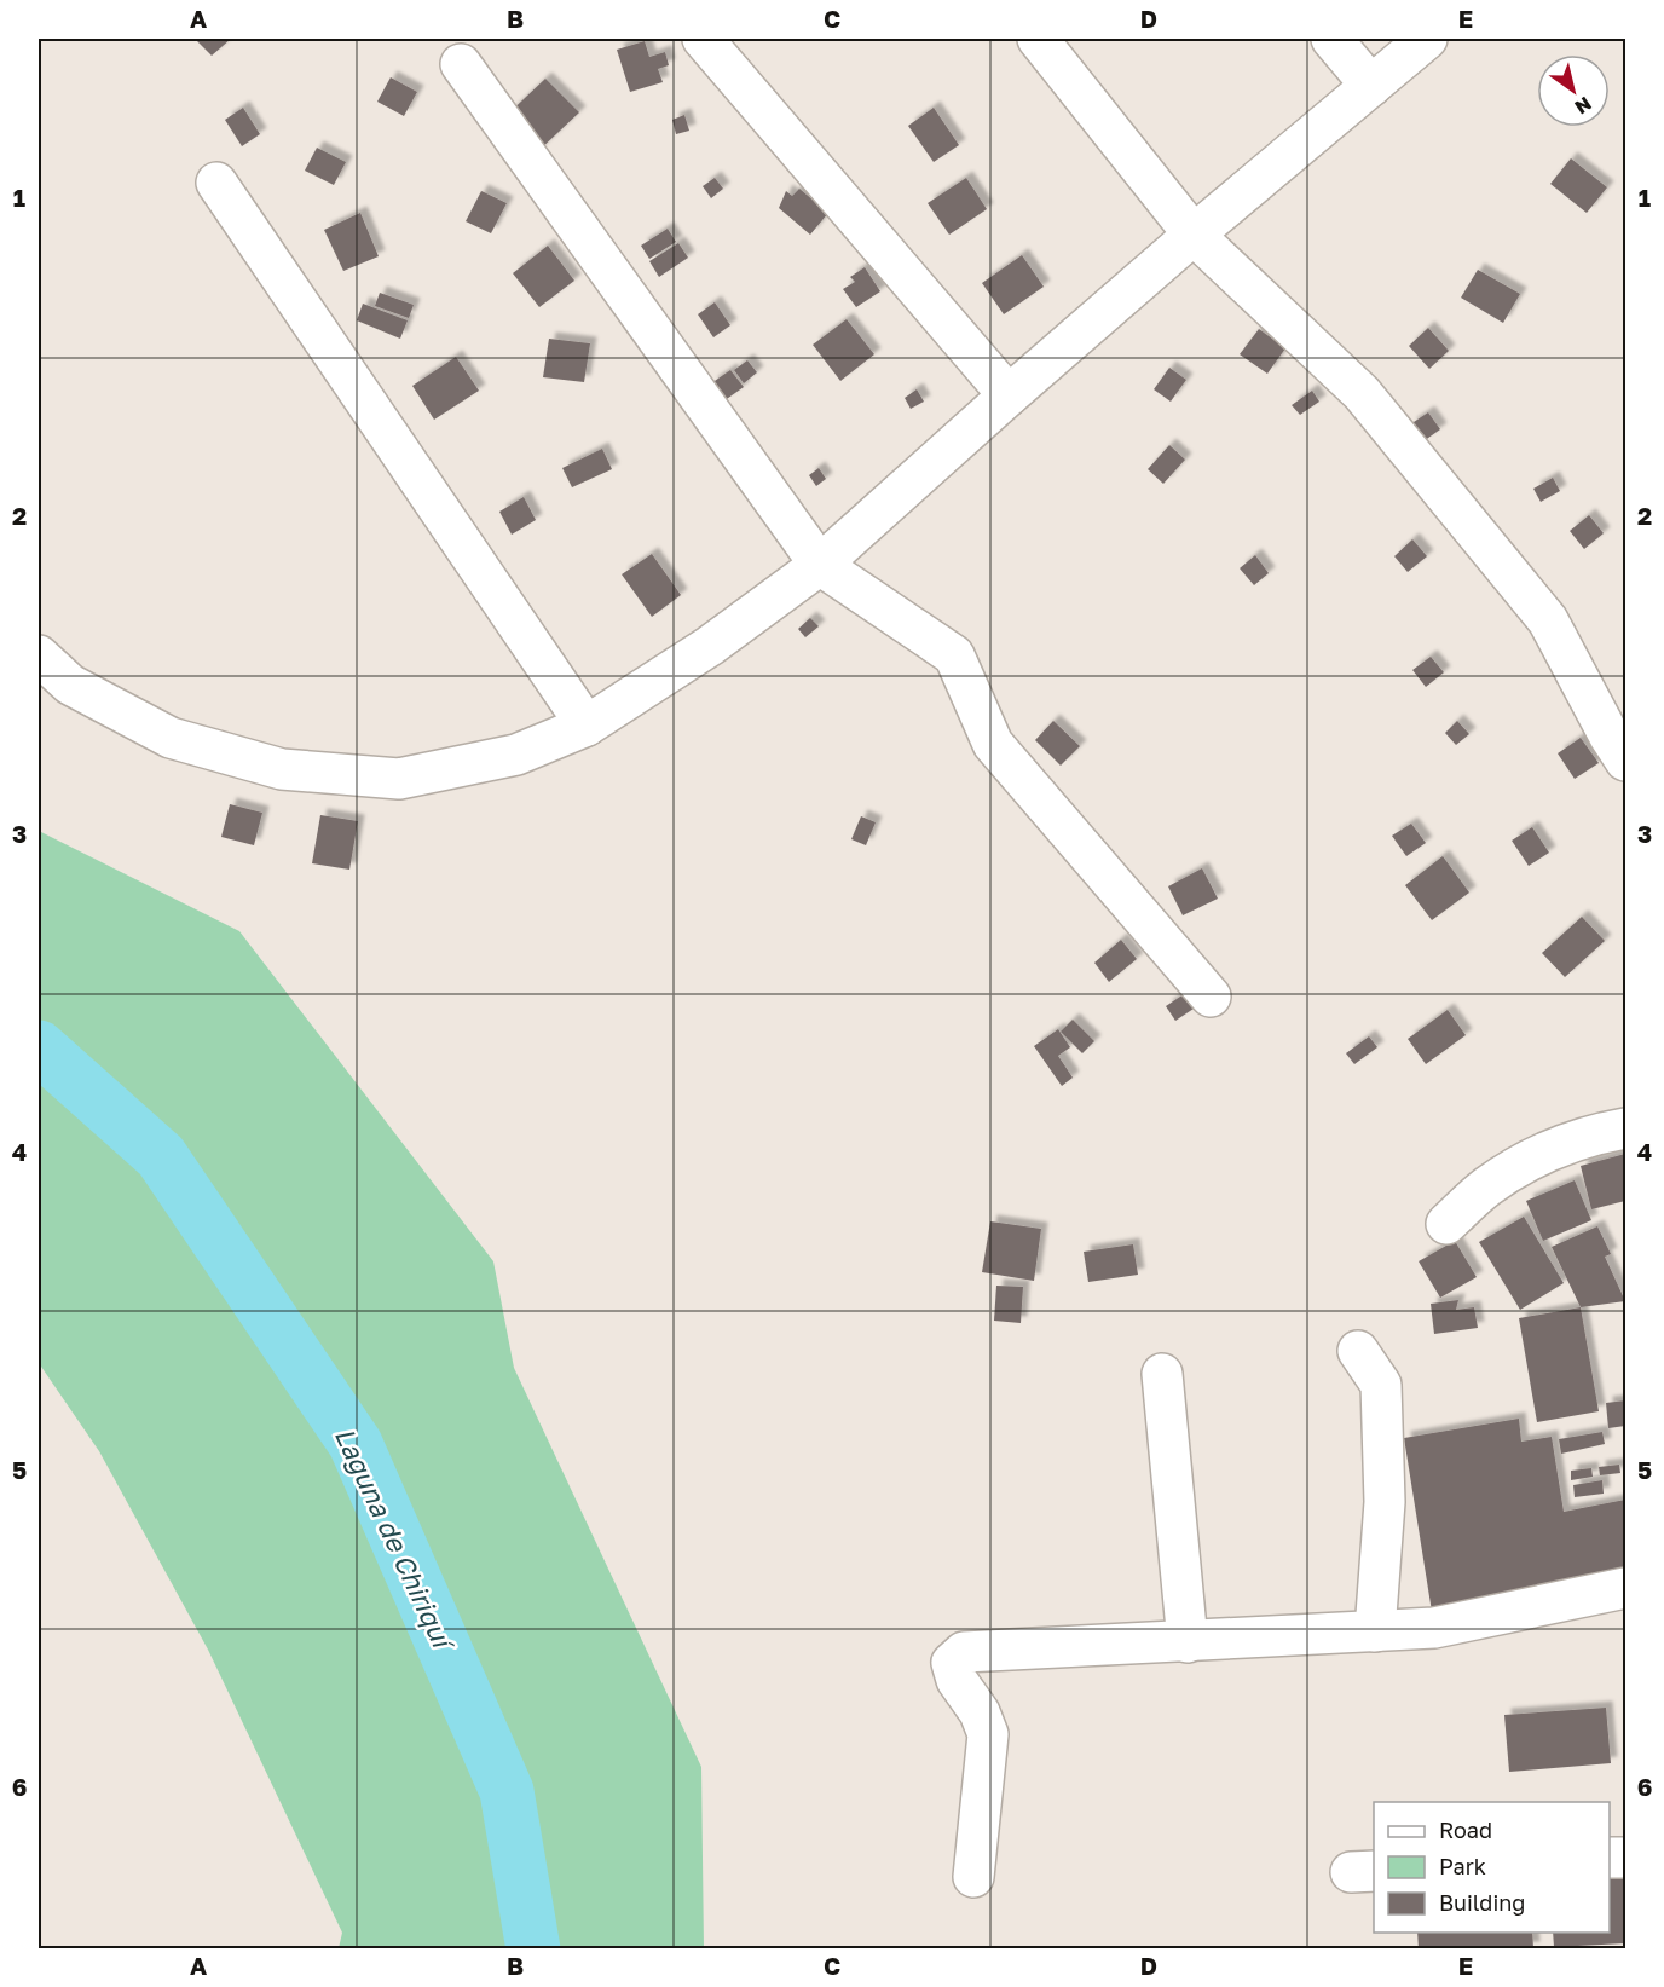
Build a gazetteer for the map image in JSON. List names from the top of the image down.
{
  "water": ["Laguna de Chiriquí"],
  "legend": ["Road", "Park", "Building"],
  "north": "bottom right",
  "grid": {
    "columns": [
      "A",
      "B",
      "C",
      "D",
      "E"
    ],
    "rows": [
      "1",
      "2",
      "3",
      "4",
      "5",
      "6"
    ]
  }
}
